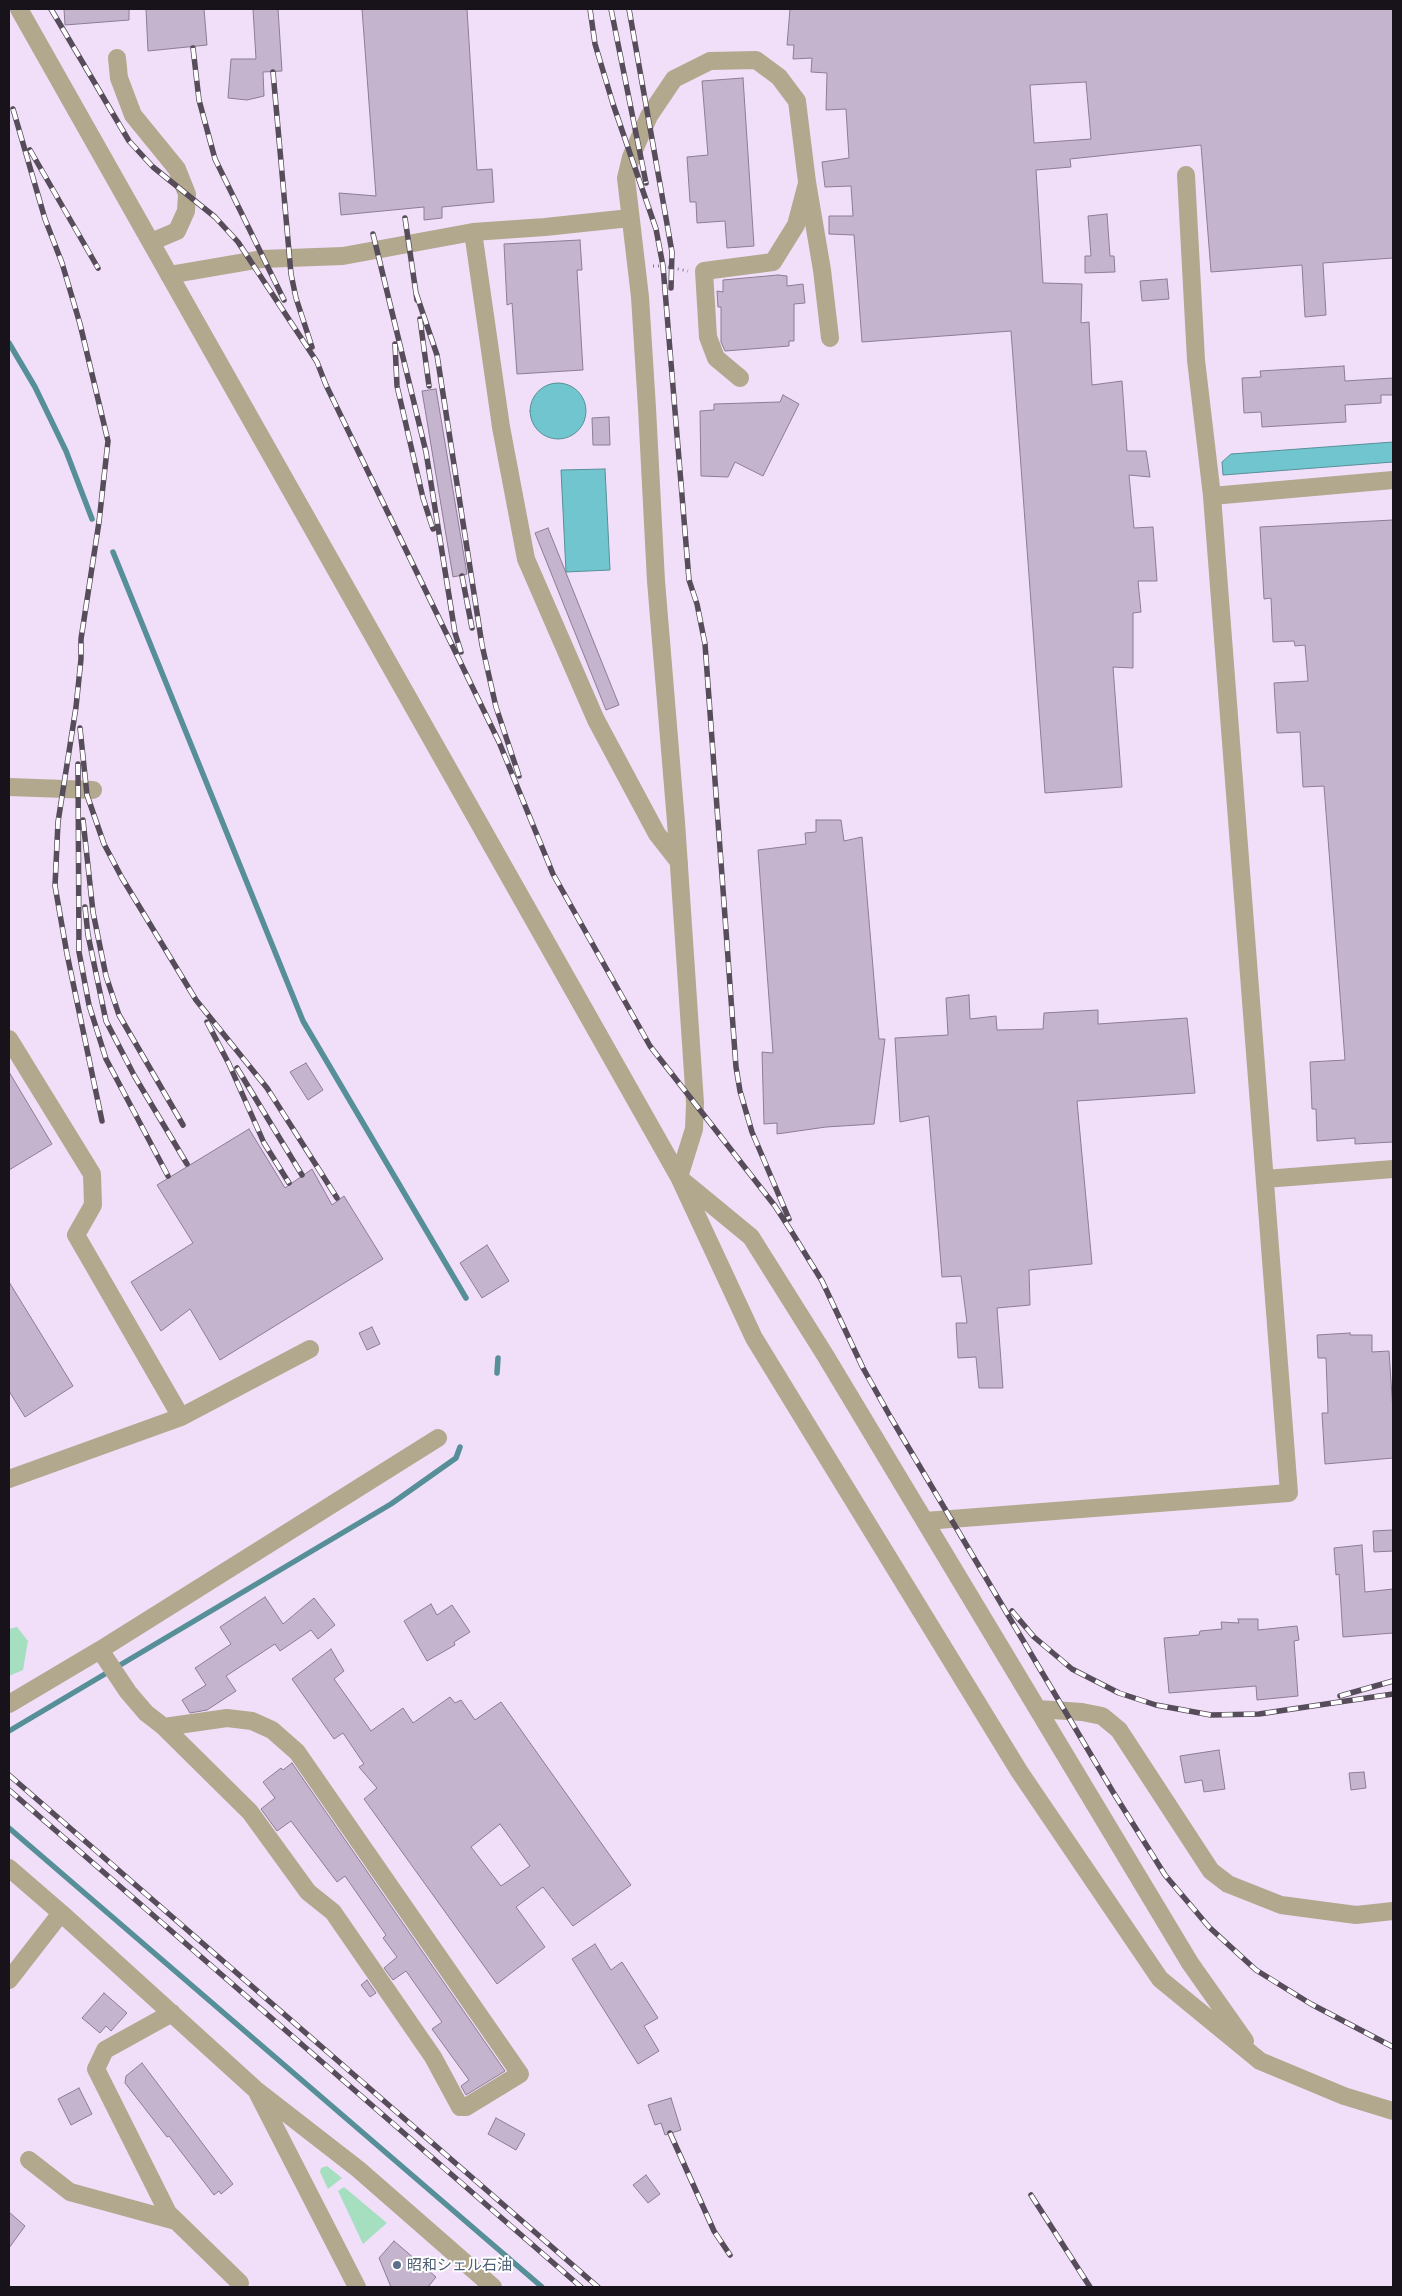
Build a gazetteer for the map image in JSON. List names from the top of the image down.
{
  "places": ["昭和シェル石油"]
}
